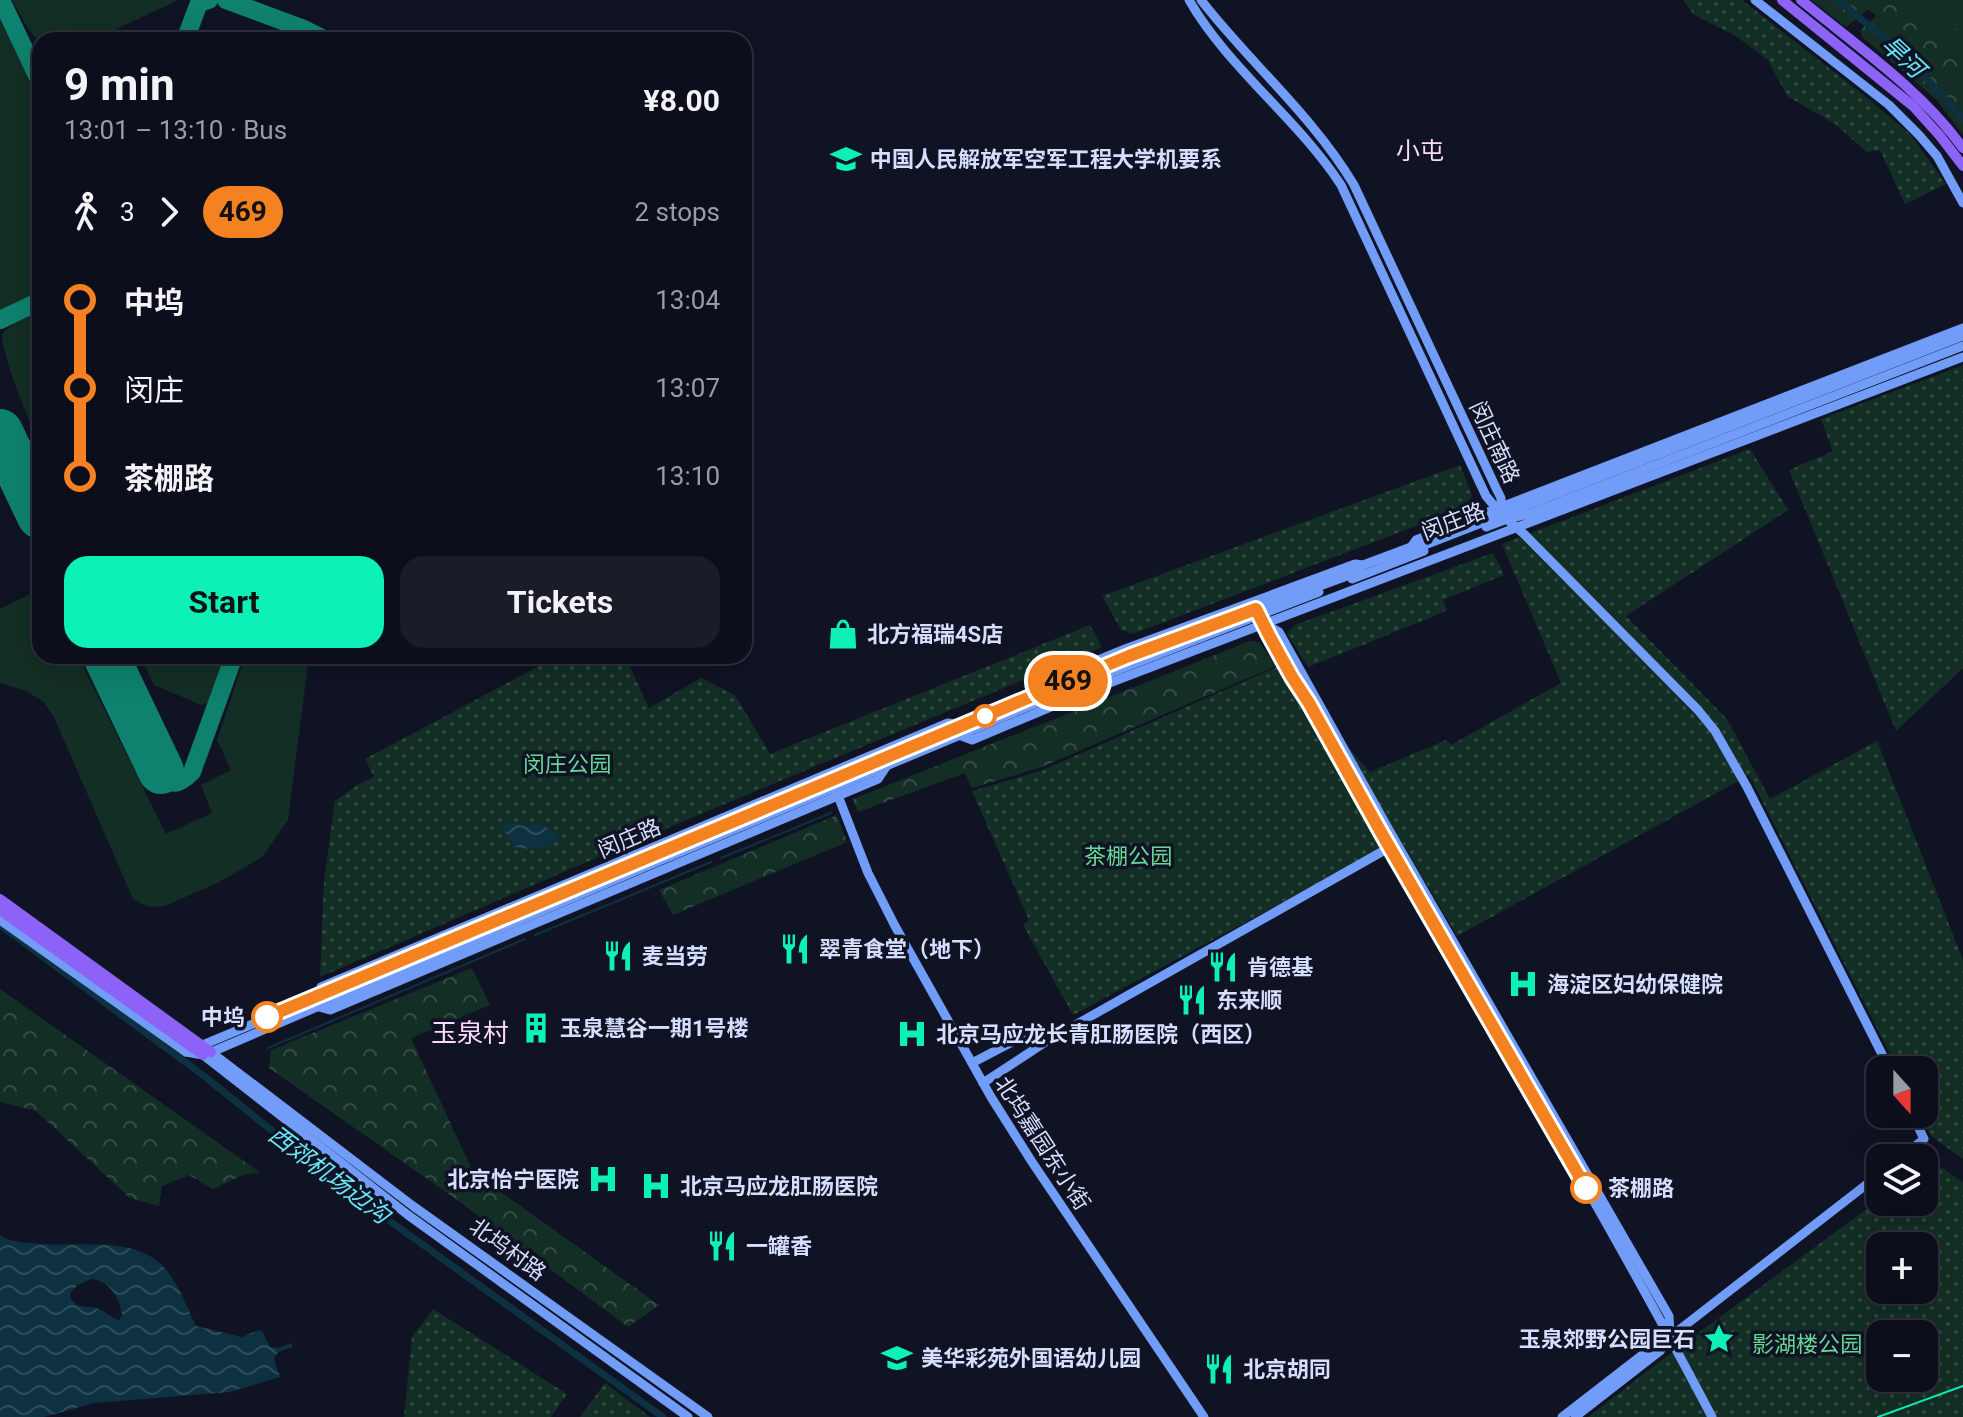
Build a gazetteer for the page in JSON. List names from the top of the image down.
{
  "streets": {
    "main road": ["北坞村路"],
    "street": ["闵庄南路", "闵庄路", "北坞嘉园东小街"]
  },
  "crossings": [
    ["闵庄南路", "闵庄路"],
    ["闵庄路", "北坞嘉园东小街"],
    ["闵庄路", "北坞村路"]
  ],
  "districts": ["小屯", "玉泉村"],
  "water": ["旱河", "西郊机场边沟"],
  "parks": ["闵庄公园", "茶棚公园", "影湖楼公园"],
  "places": {
    "school or university": ["中国人民解放军空军工程大学机要系", "美华彩苑外国语幼儿园"],
    "shop": ["北方福瑞4S店"],
    "restaurant": [
      "翠青食堂（地下）",
      "麦当劳",
      "肯德基",
      "东来顺",
      "一罐香",
      "北京胡同"
    ],
    "hospital": [
      "海淀区妇幼保健院",
      "北京马应龙长青肛肠医院（西区）",
      "北京怡宁医院",
      "北京马应龙肛肠医院"
    ],
    "other": ["中坞", "茶棚路"],
    "building": ["玉泉慧谷一期1号楼"],
    "place": ["玉泉郊野公园巨石"]
  },
  "lines": ["bus line 469"],
  "north": "bottom",
  "page": {
    "on_map": "469",
    "heading": ["9 min", "13:01 – 13:10 · Bus", "¥8.00"],
    "legs": ["3", "469", "2 stops"],
    "list": [
      {
        "name": "中坞",
        "value": "13:04"
      },
      {
        "name": "闵庄",
        "value": "13:07"
      },
      {
        "name": "茶棚路",
        "value": "13:10"
      }
    ],
    "buttons": ["Start", "Tickets"],
    "map_buttons": ["+", "−"]
  }
}
